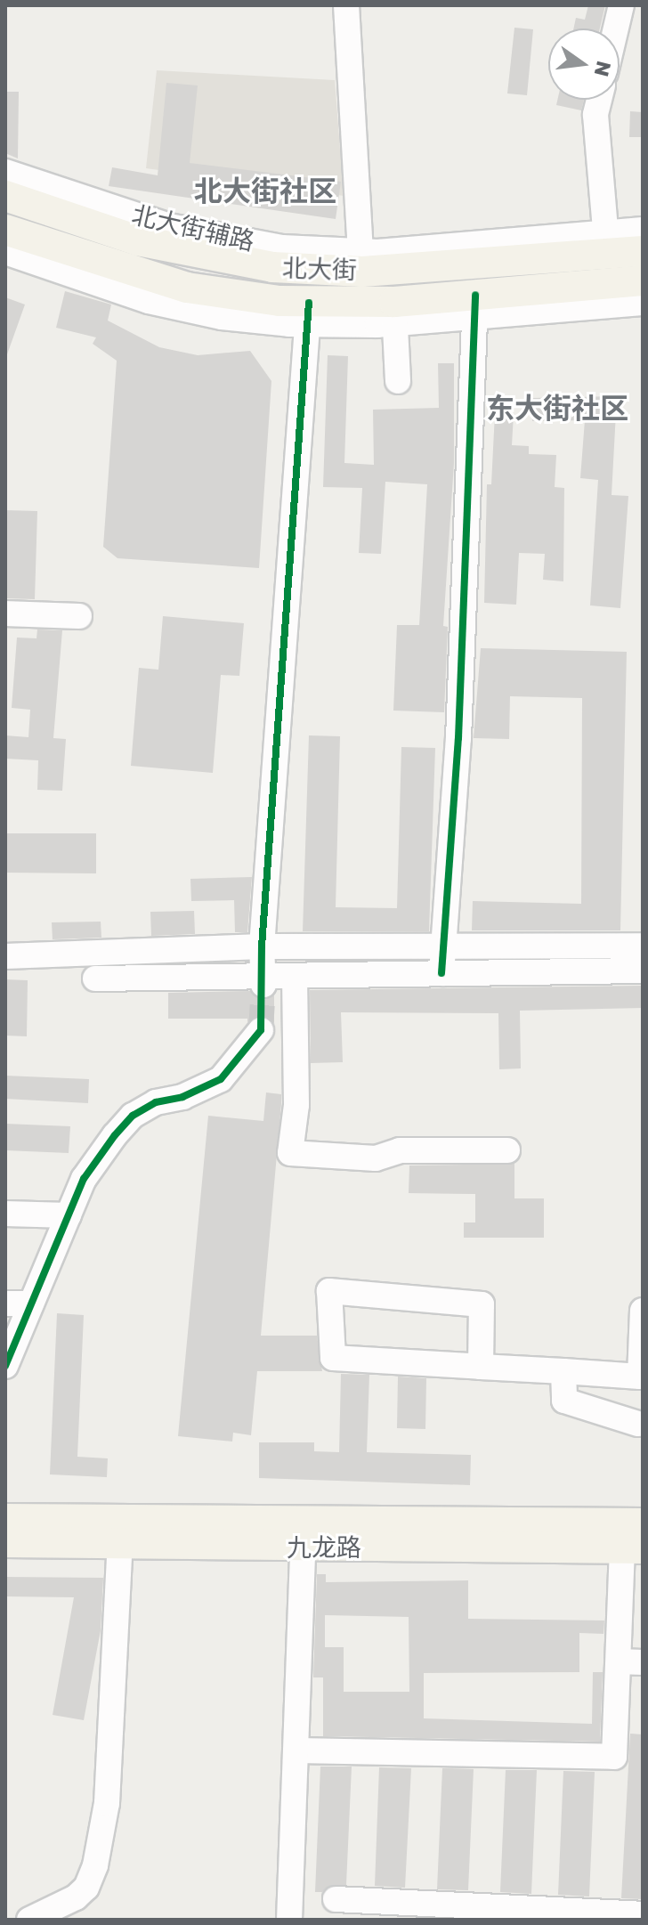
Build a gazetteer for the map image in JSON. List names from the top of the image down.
{
  "streets": {
    "main road": ["北大街", "九龙路"],
    "street": ["北大街辅路"]
  },
  "crossings": [
    ["北大街辅路", "北大街"]
  ],
  "districts": ["北大街社区", "东大街社区"],
  "north": "right"
}
